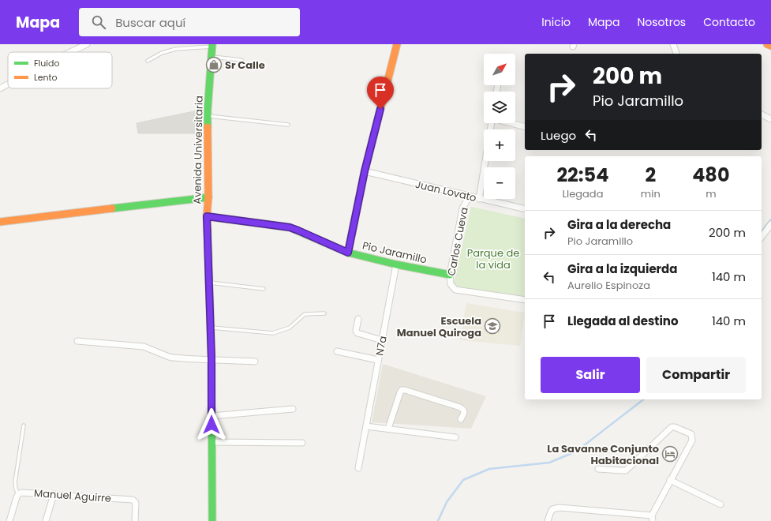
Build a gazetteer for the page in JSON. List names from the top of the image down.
{
  "streets": {
    "street": [
      "Avenida Universitaria",
      "Juan Lovato",
      "Carlos Cueva",
      "Pio Jaramillo",
      "N7a",
      "Manuel Aguirre"
    ]
  },
  "crossings": [
    ["Avenida Universitaria", "Pio Jaramillo"],
    ["Juan Lovato", "Carlos Cueva"],
    ["Carlos Cueva", "Pio Jaramillo"],
    ["Pio Jaramillo", "N7a"]
  ],
  "parks": ["Parque de la vida"],
  "places": {
    "shop": ["Sr Calle"],
    "school or university": ["Escuela Manuel Quiroga"],
    "hotel": ["La Savanne Conjunto Habitacional"]
  },
  "legend": ["Fluido", "Lento"],
  "north": "top right",
  "page": {
    "header": "Mapa",
    "search": "Buscar aquí",
    "nav": [
      "Inicio",
      "Mapa",
      "Nosotros",
      "Contacto"
    ],
    "map_buttons": ["+", "−"],
    "turn": ["200 m", "Pio Jaramillo"],
    "then": "Luego",
    "eta": [
      "22:54",
      "Llegada",
      "2",
      "min",
      "480",
      "m"
    ],
    "list": [
      {
        "name": "Gira a la derecha",
        "note": "Pio Jaramillo",
        "value": "200 m"
      },
      {
        "name": "Gira a la izquierda",
        "note": "Aurelio Espinoza",
        "value": "140 m"
      },
      {
        "name": "Llegada al destino",
        "value": "140 m"
      }
    ],
    "buttons": ["Salir", "Compartir"]
  }
}
